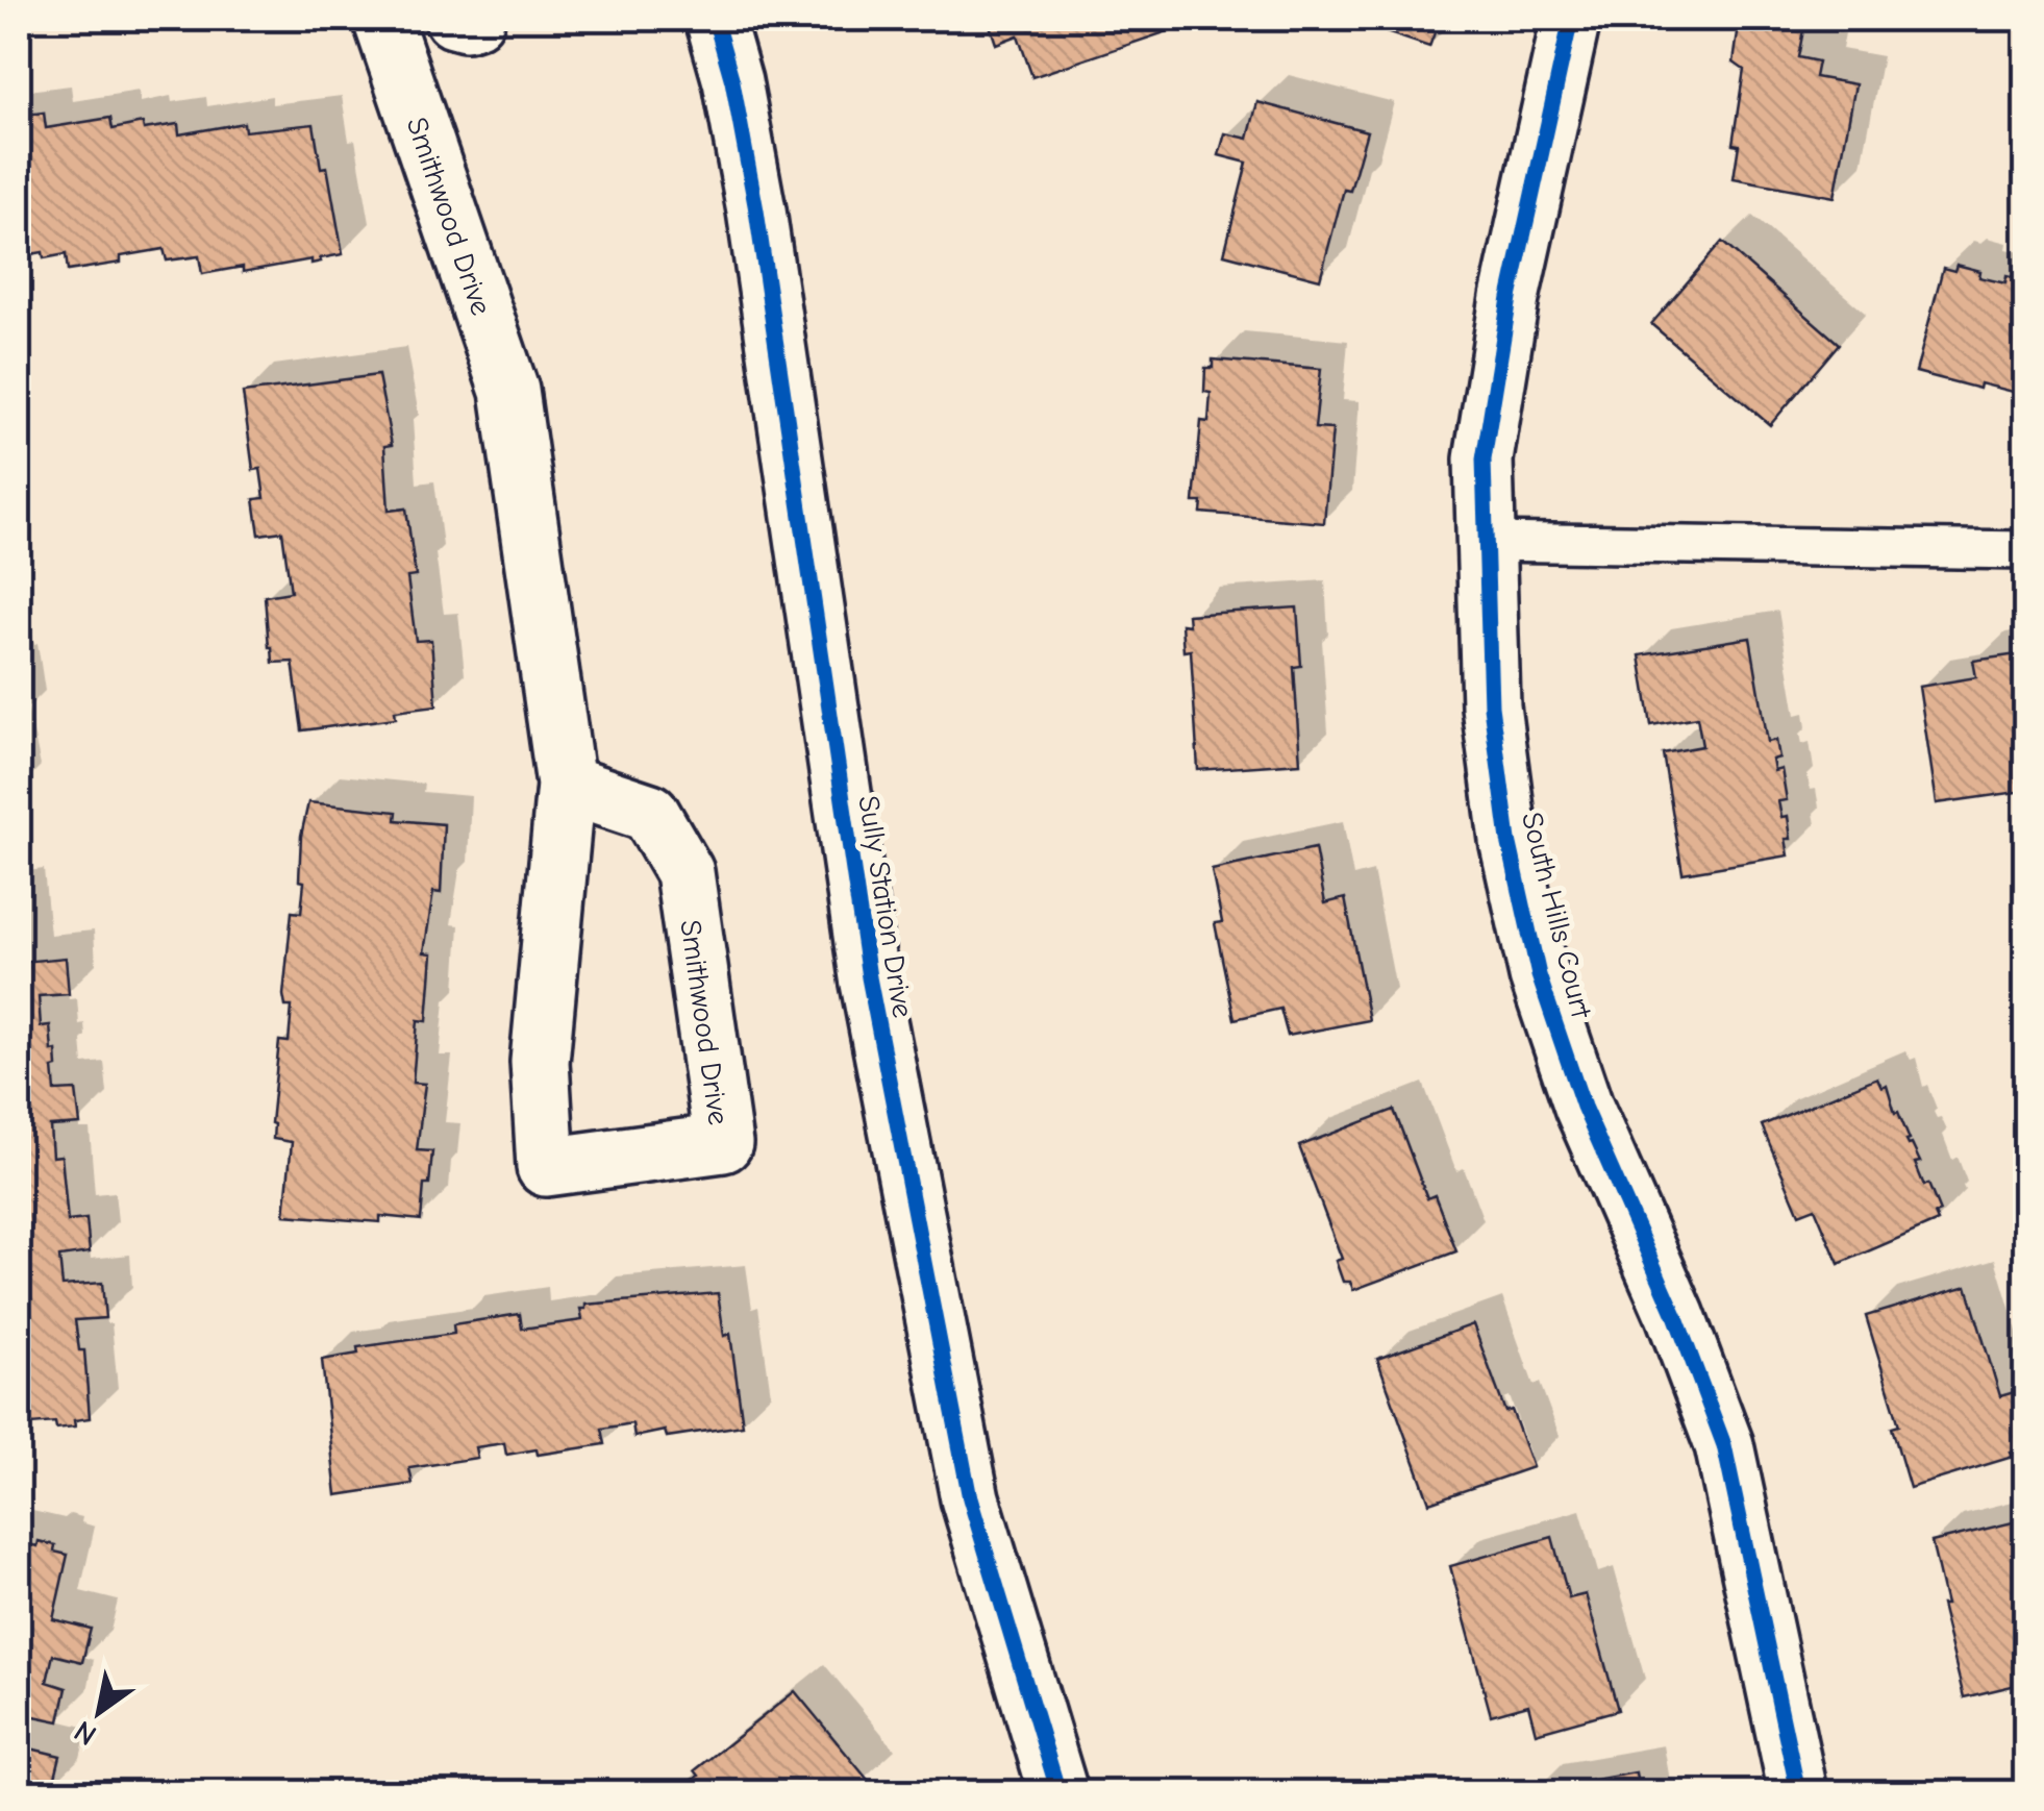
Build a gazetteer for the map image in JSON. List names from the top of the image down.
{
  "streets": {
    "street": ["Smithwood Drive", "Sully Station Drive", "South Hills Court"]
  },
  "north": "bottom left"
}
